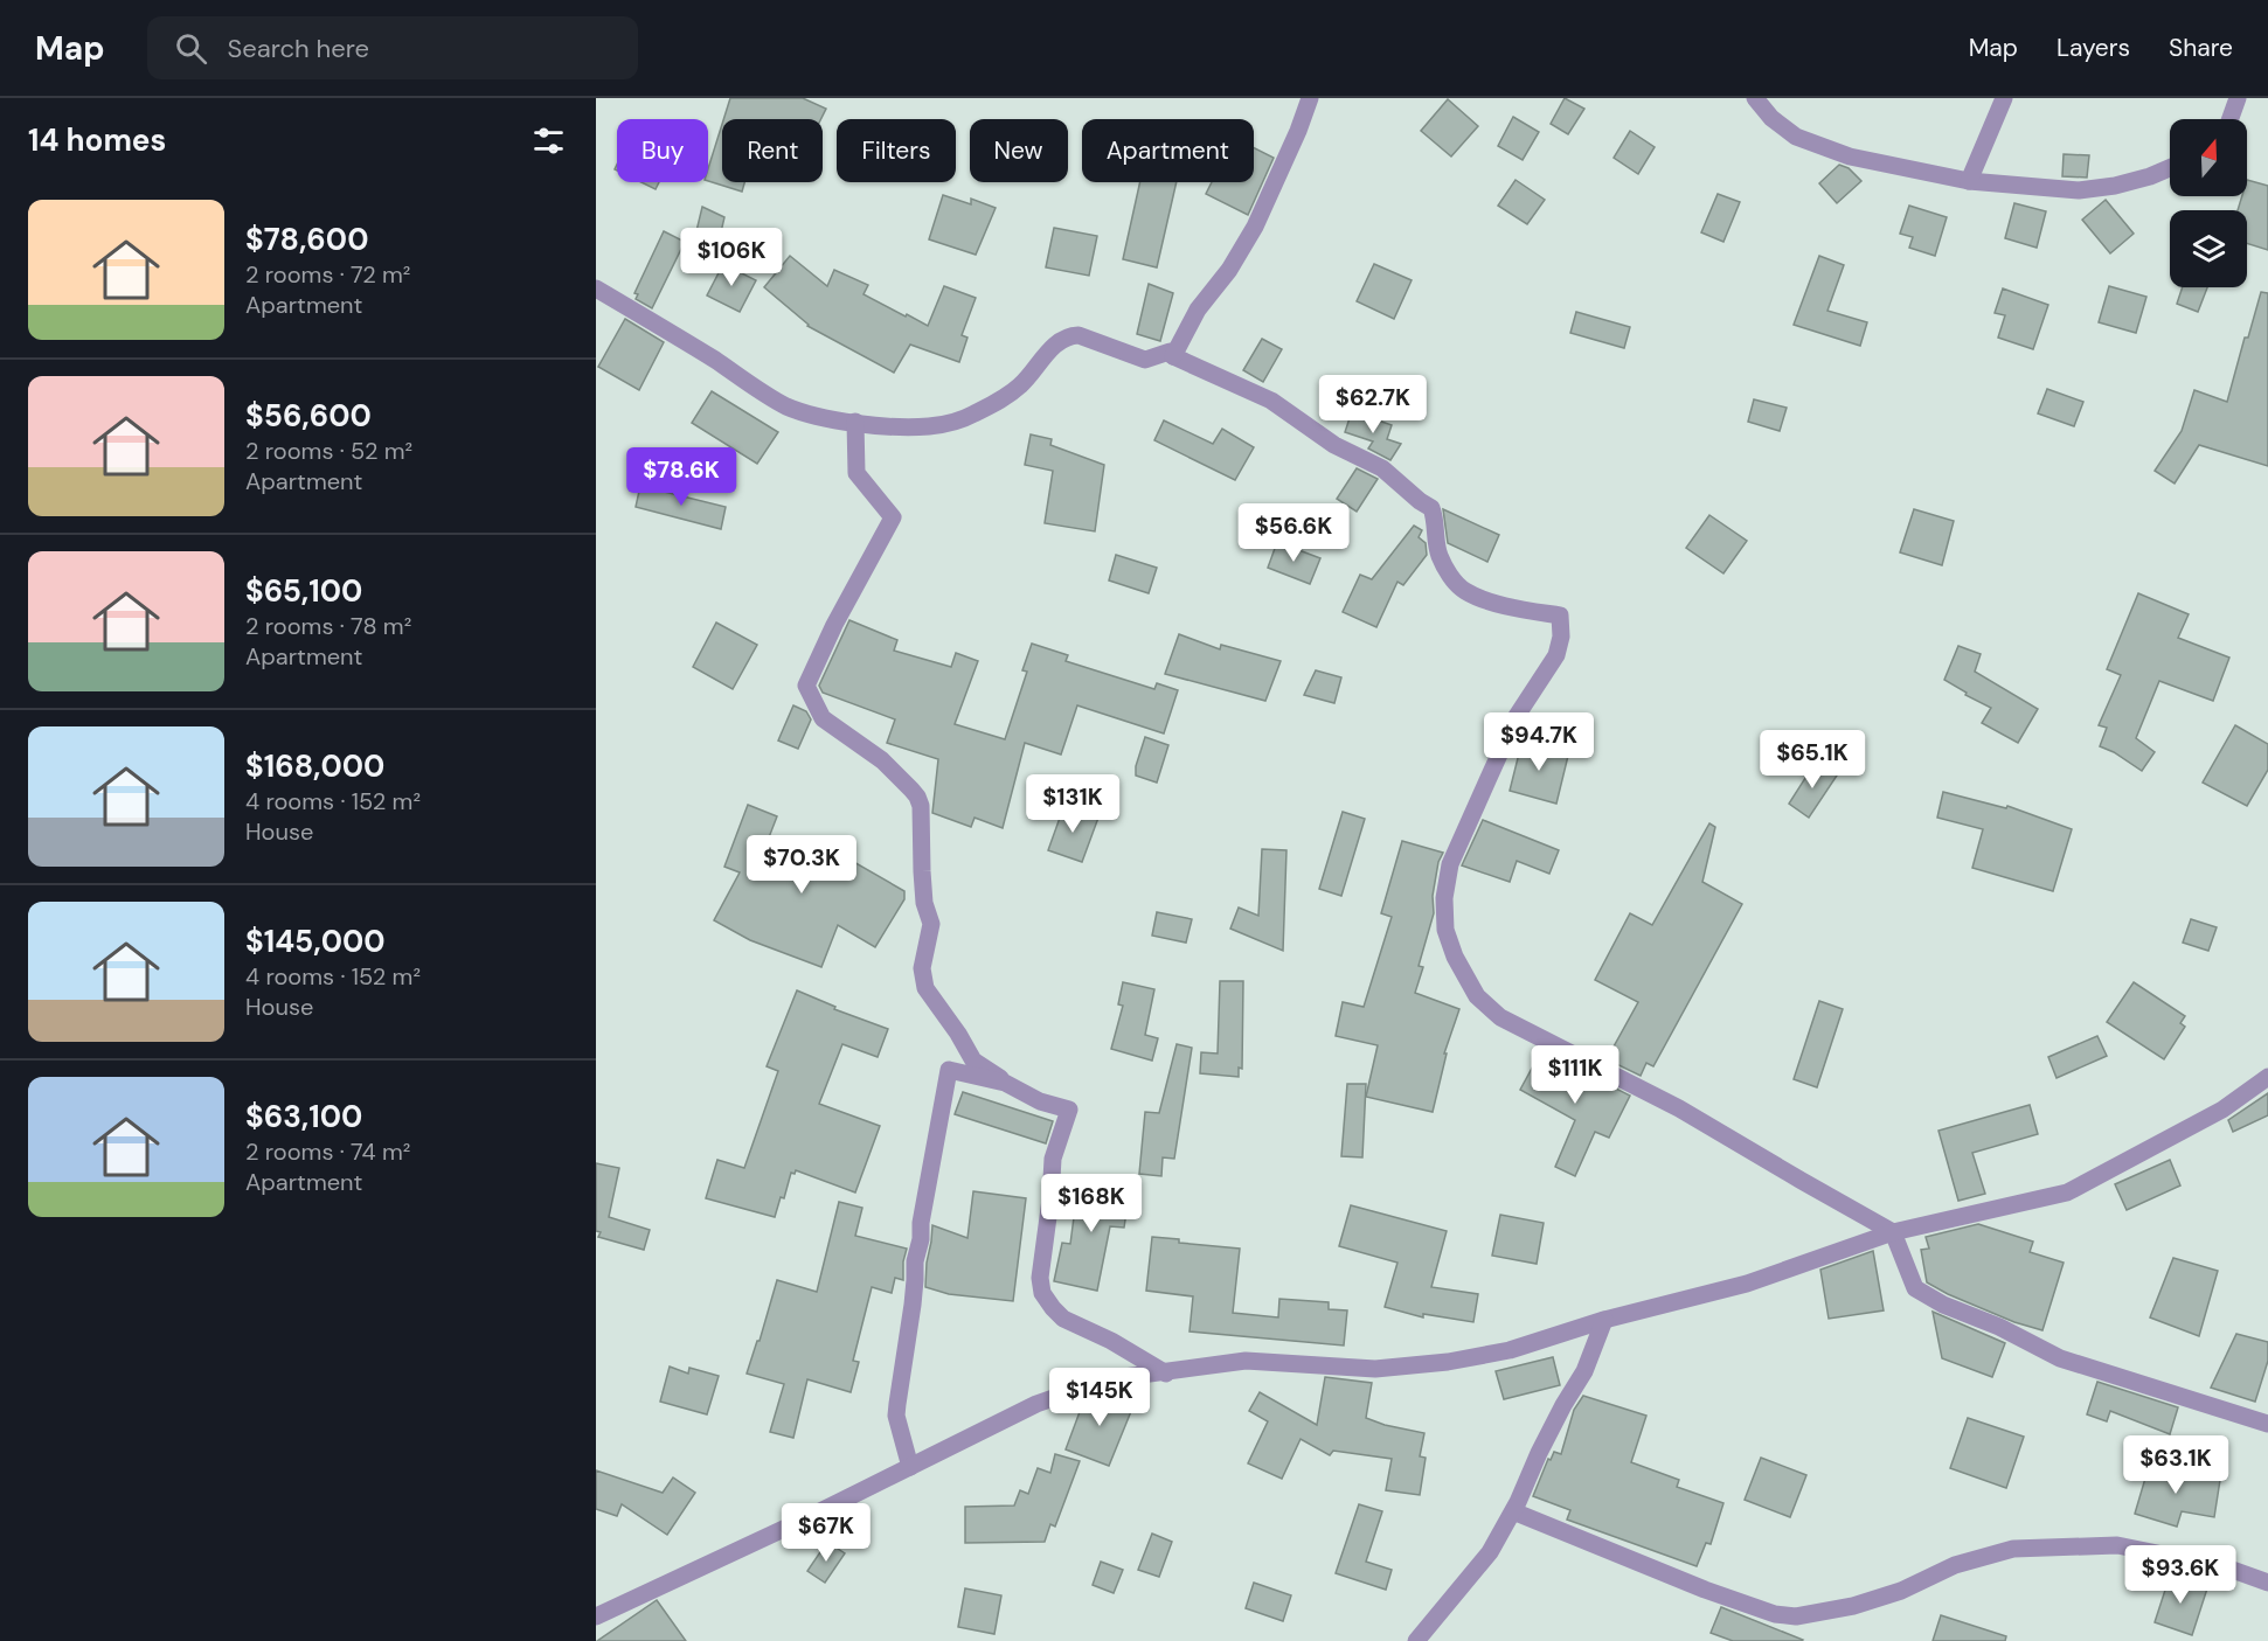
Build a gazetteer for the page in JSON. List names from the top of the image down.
{
  "north": "top",
  "page": {
    "header": "Map",
    "search": "Search here",
    "nav": ["Map", "Layers", "Share"],
    "heading": "14 homes",
    "chip": [
      "Buy",
      "Rent",
      "Filters",
      "New",
      "Apartment"
    ],
    "list": [
      {
        "name": "$78,600",
        "note": "2 rooms · 72 m² · Apartment"
      },
      {
        "name": "$56,600",
        "note": "2 rooms · 52 m² · Apartment"
      },
      {
        "name": "$65,100",
        "note": "2 rooms · 78 m² · Apartment"
      },
      {
        "name": "$168,000",
        "note": "4 rooms · 152 m² · House"
      },
      {
        "name": "$145,000",
        "note": "4 rooms · 152 m² · House"
      },
      {
        "name": "$63,100",
        "note": "2 rooms · 74 m² · Apartment"
      }
    ],
    "price": [
      "$106K",
      "$62.7K",
      "$78.6K",
      "$56.6K",
      "$94.7K",
      "$65.1K",
      "$131K",
      "$70.3K",
      "$111K",
      "$168K",
      "$145K",
      "$63.1K",
      "$67K",
      "$93.6K"
    ]
  }
}
